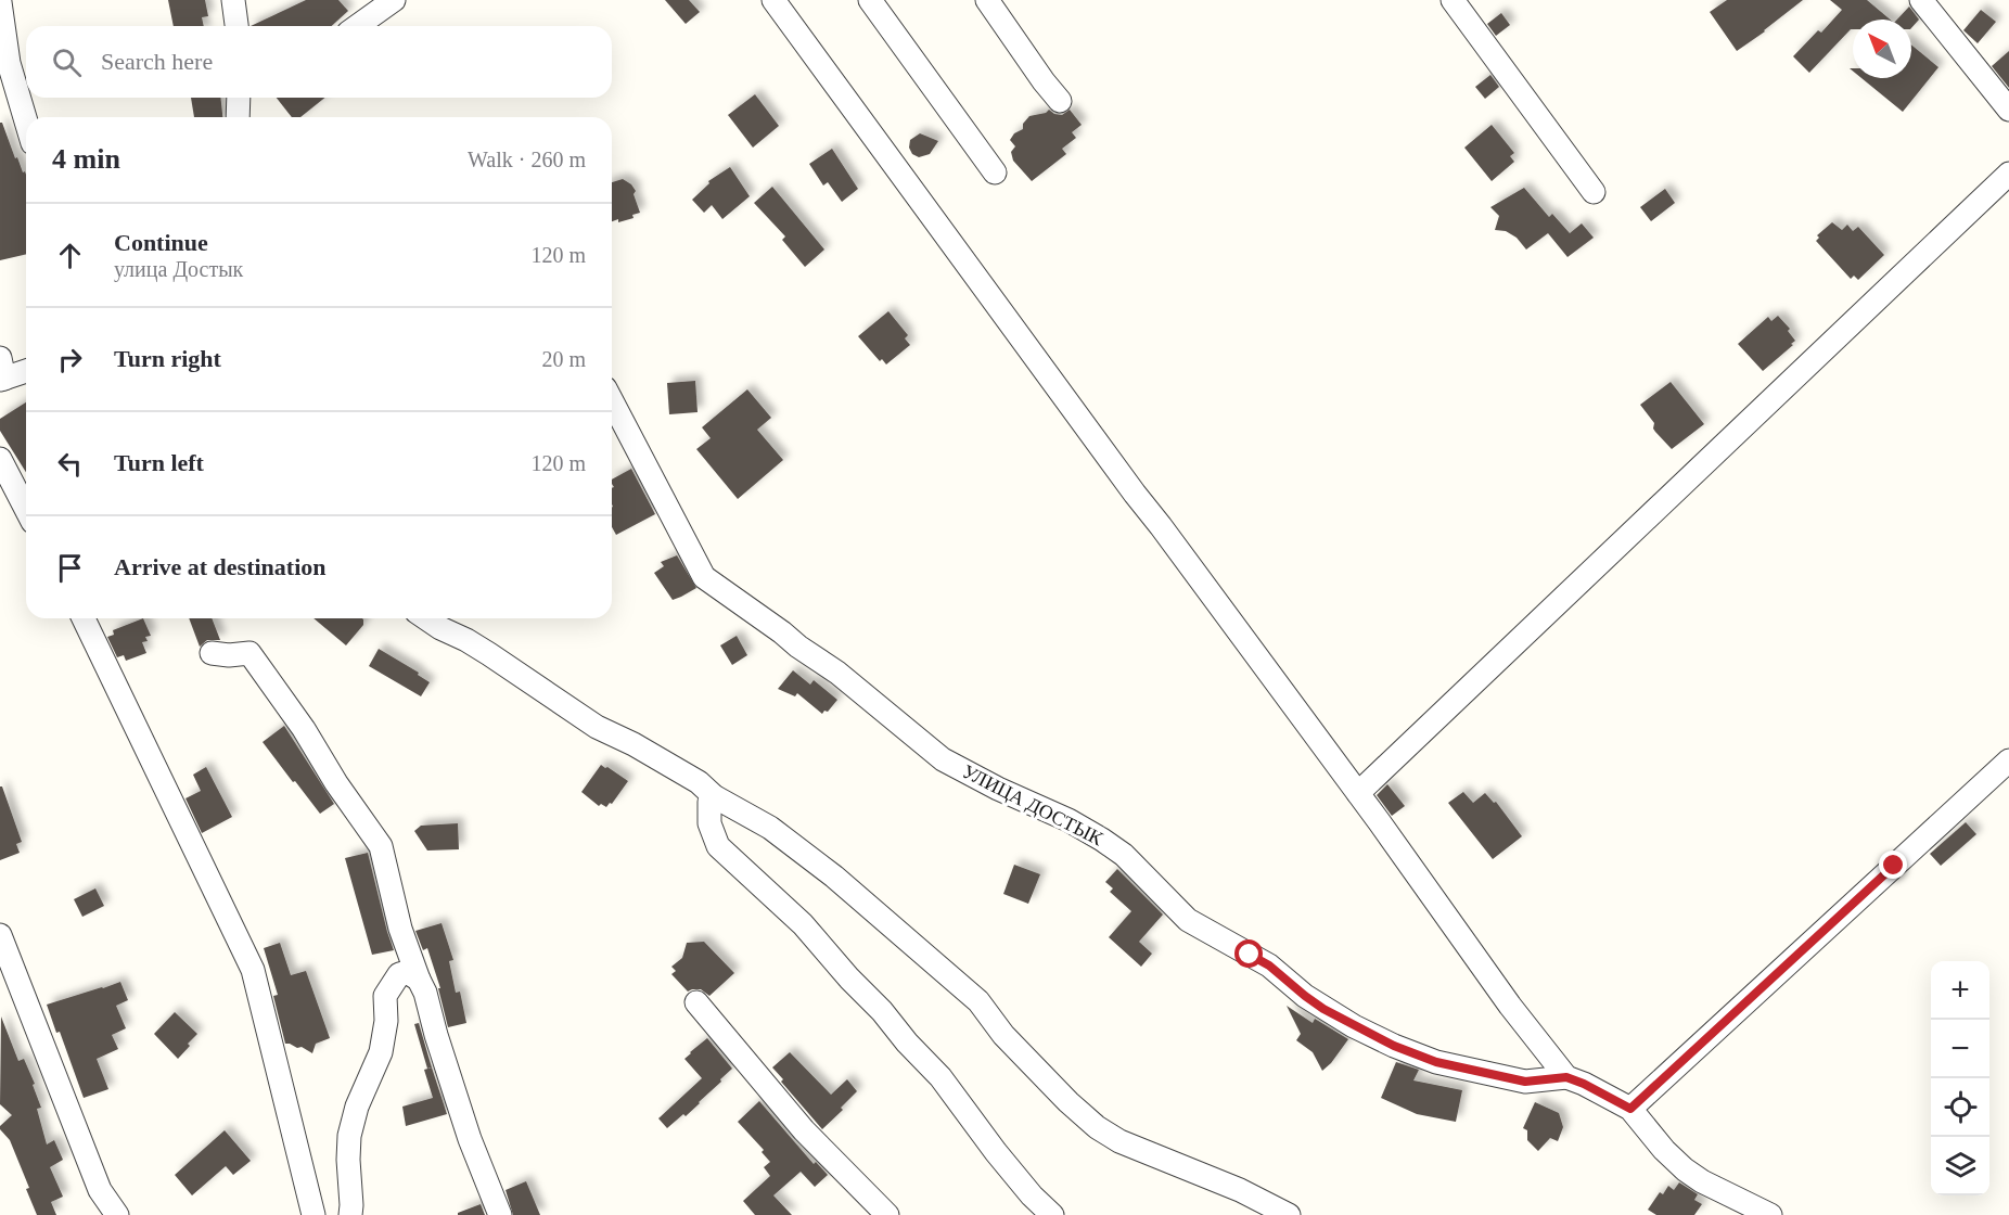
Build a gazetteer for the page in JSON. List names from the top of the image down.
{
  "streets": {
    "street": ["УЛИЦА ДОСТЫК"]
  },
  "north": "top left",
  "page": {
    "search": "Search here",
    "heading": ["4 min", "Walk · 260 m"],
    "list": [
      ["Continue", "улица Достык", "120 m"],
      ["Turn right", "20 m"],
      ["Turn left", "120 m"],
      "Arrive at destination"
    ],
    "map_buttons": ["+", "−"]
  }
}
